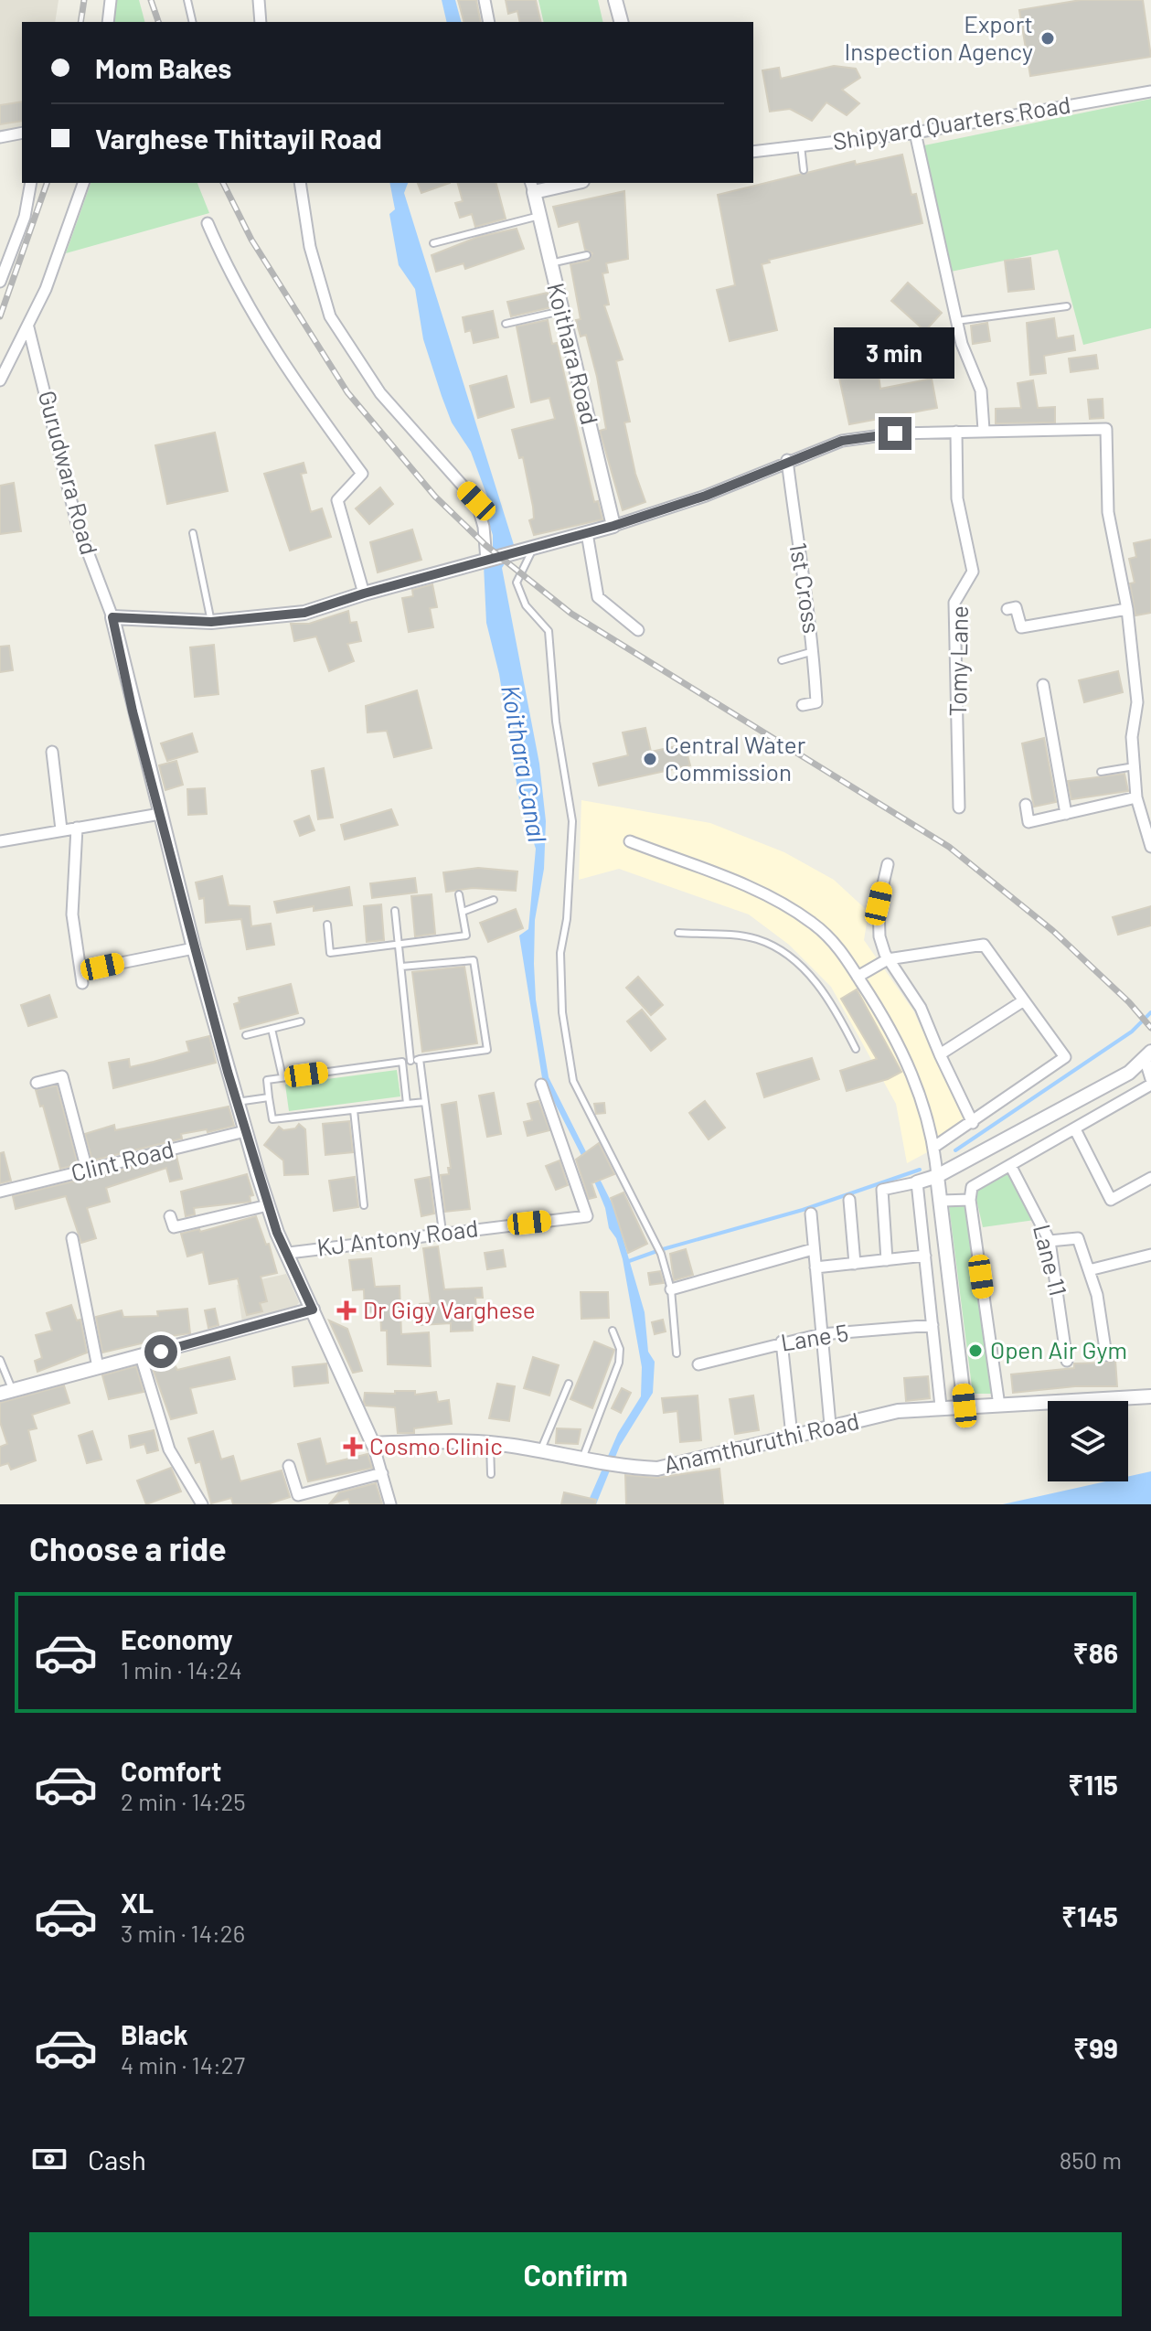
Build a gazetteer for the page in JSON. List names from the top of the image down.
{
  "streets": {
    "street": [
      "Shipyard Quarters Road",
      "Koithara Road",
      "Gurudwara Road",
      "1st Cross",
      "Tomy Lane",
      "Clint Road",
      "KJ Antony Road",
      "Lane 11",
      "Lane 5",
      "Anamthuruthi Road"
    ]
  },
  "water": ["Koithara Canal"],
  "places": {
    "other": ["Export Inspection Agency", "Central Water Commission", "Open Air Gym"],
    "health": ["Dr Gigy Varghese", "Cosmo Clinic"]
  },
  "page": {
    "banner": ["Mom Bakes", "Varghese Thittayil Road"],
    "bubble": "3 min",
    "heading": "Choose a ride",
    "list": [
      {
        "name": "Economy",
        "note": "1 min · 14:24",
        "value": "₹86"
      },
      {
        "name": "Comfort",
        "note": "2 min · 14:25",
        "value": "₹115"
      },
      {
        "name": "XL",
        "note": "3 min · 14:26",
        "value": "₹145"
      },
      {
        "name": "Black",
        "note": "4 min · 14:27",
        "value": "₹99"
      }
    ],
    "pay": ["Cash", "850 m"],
    "buttons": "Confirm"
  }
}
